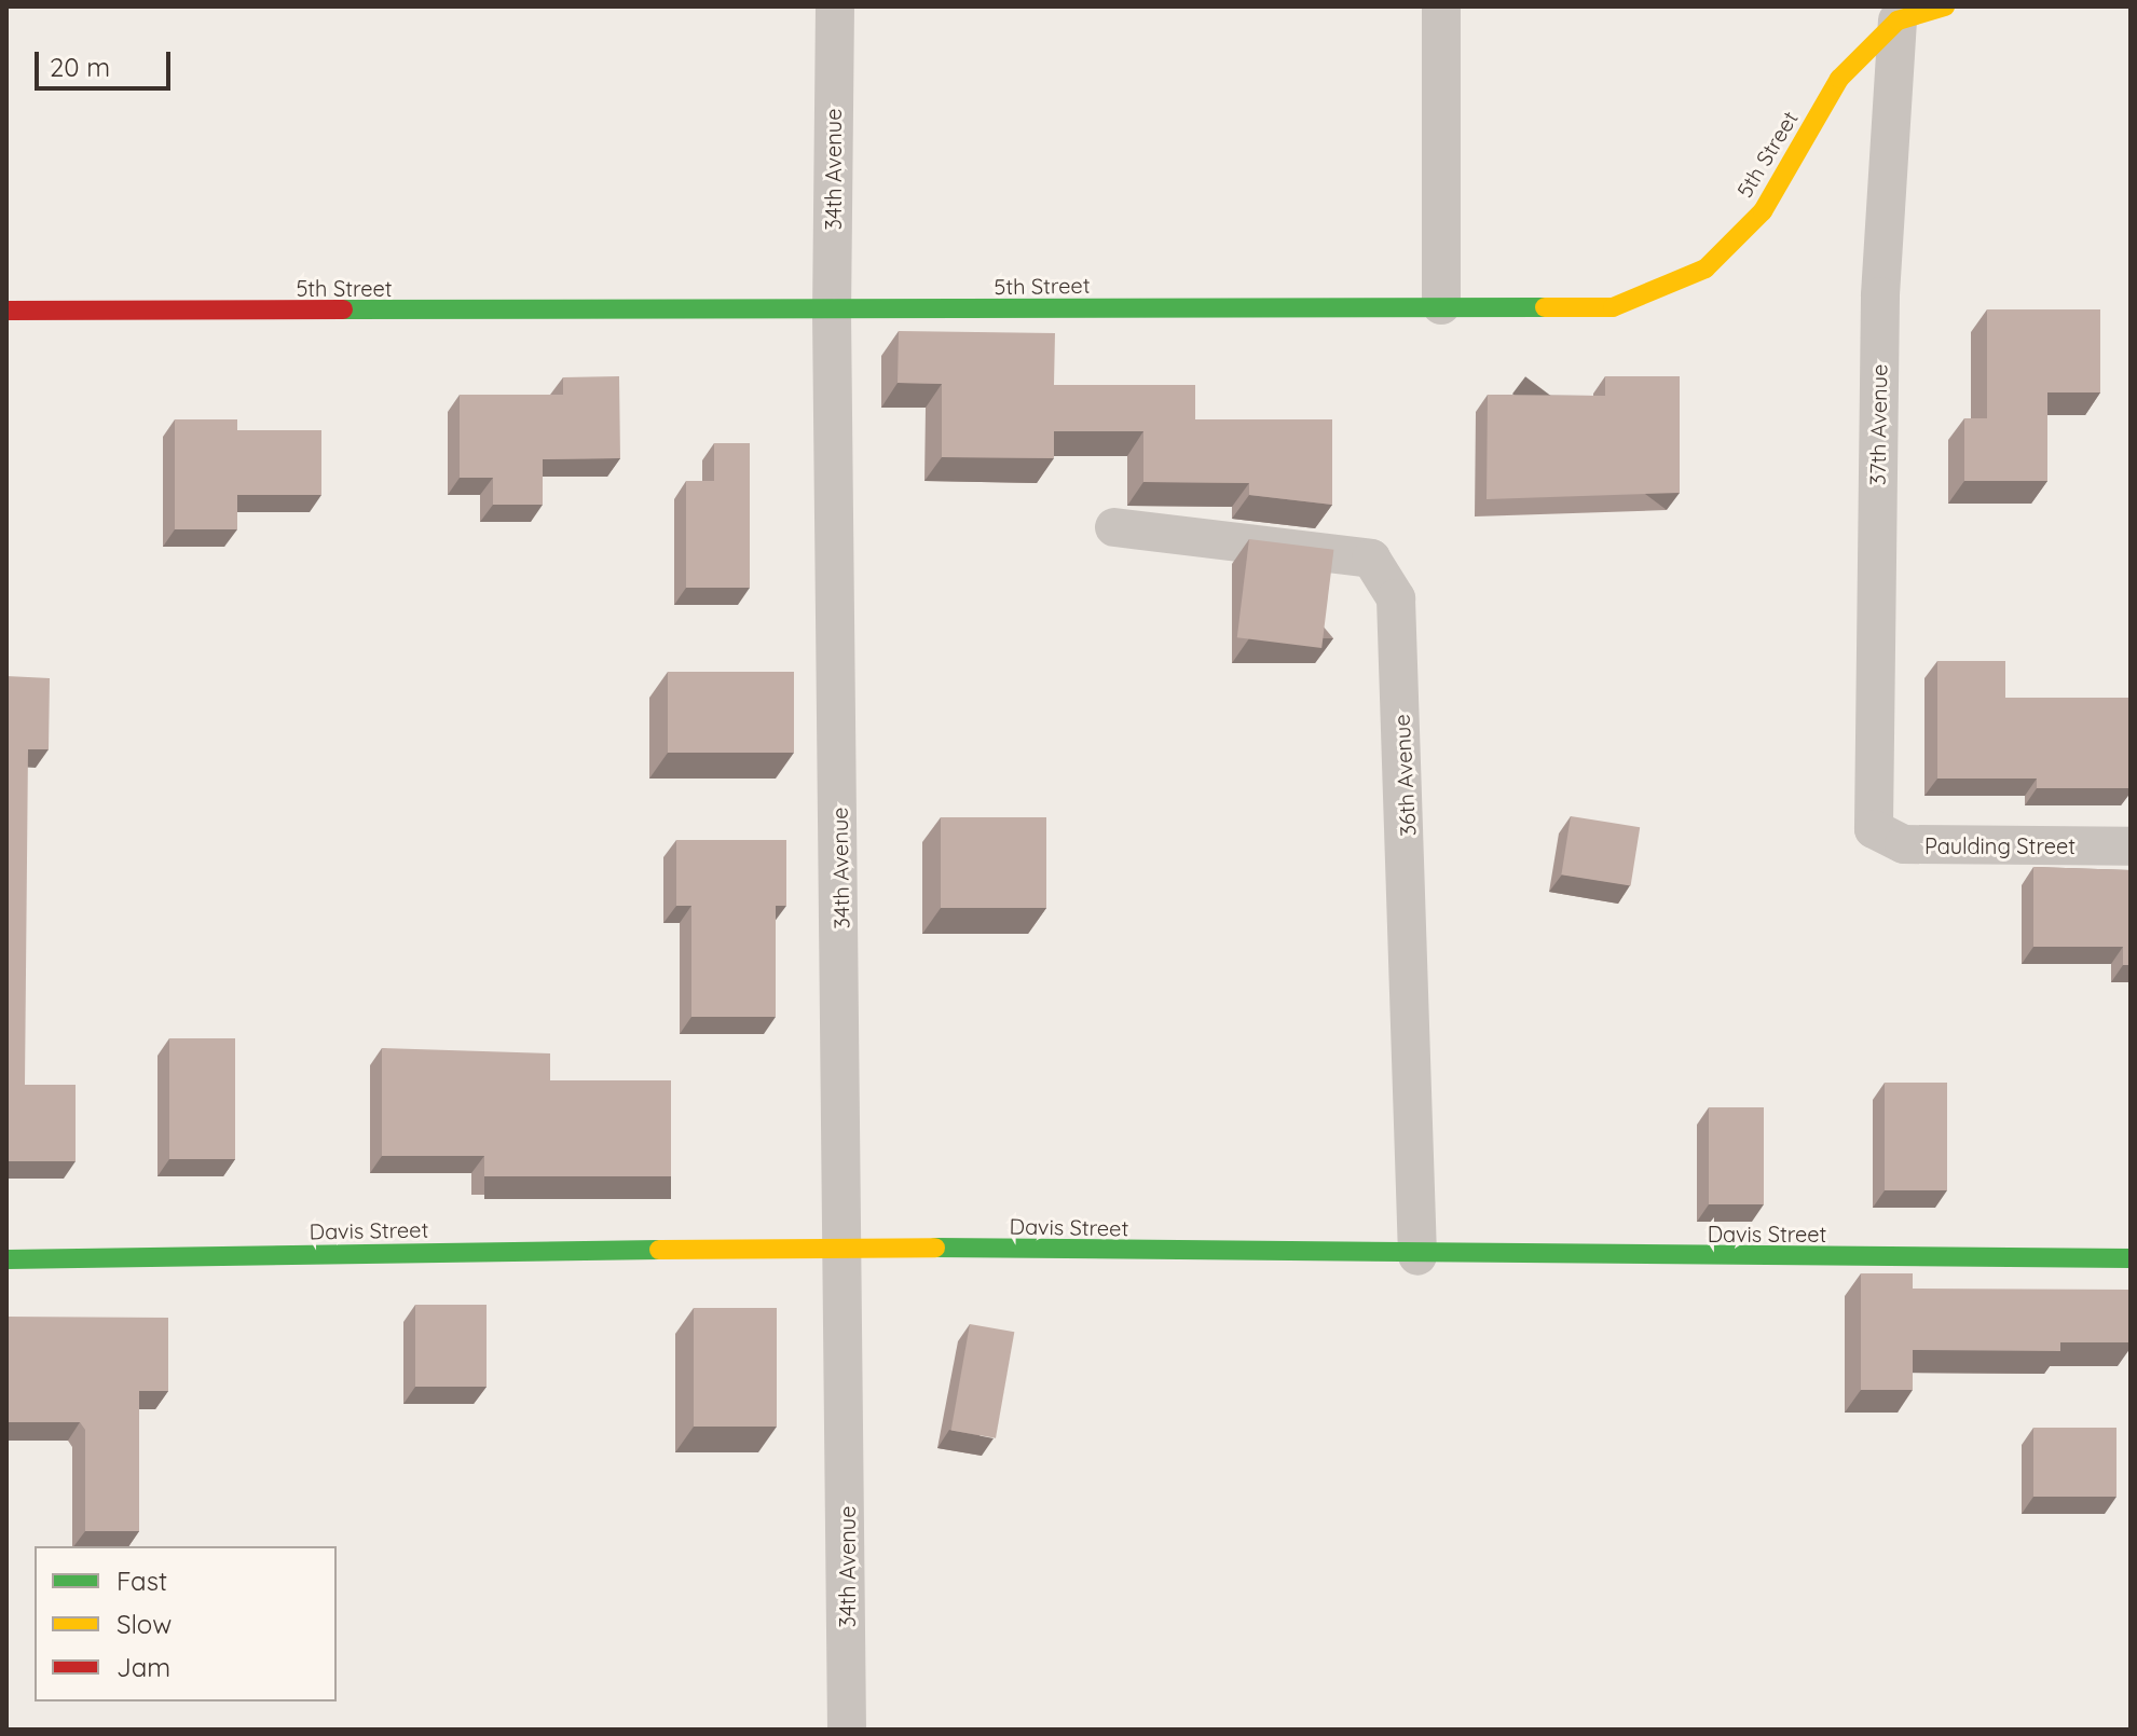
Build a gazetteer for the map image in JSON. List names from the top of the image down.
{
  "streets": {
    "street": [
      "5th Street",
      "34th Avenue",
      "37th Avenue",
      "36th Avenue",
      "Paulding Street",
      "Davis Street"
    ]
  },
  "crossings": [
    ["5th Street", "34th Avenue"],
    ["5th Street", "37th Avenue"],
    ["34th Avenue", "Davis Street"],
    ["37th Avenue", "Paulding Street"],
    ["36th Avenue", "Davis Street"]
  ],
  "legend": ["Fast", "Slow", "Jam"],
  "scale_bar": "20 m"
}
